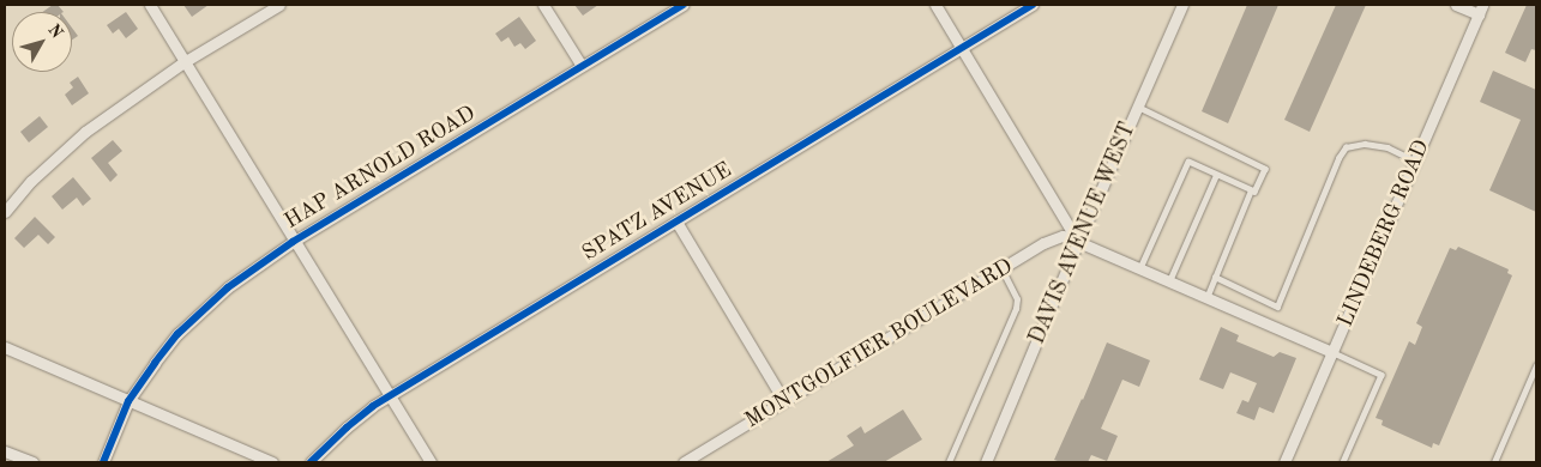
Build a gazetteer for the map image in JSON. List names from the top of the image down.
{
  "streets": {
    "street": [
      "HAP ARNOLD ROAD",
      "SPATZ AVENUE",
      "DAVIS AVENUE WEST",
      "LINDEBERG ROAD",
      "MONTGOLFIER BOULEVARD"
    ]
  },
  "crossings": [
    ["DAVIS AVENUE WEST", "MONTGOLFIER BOULEVARD"]
  ],
  "north": "top right"
}
